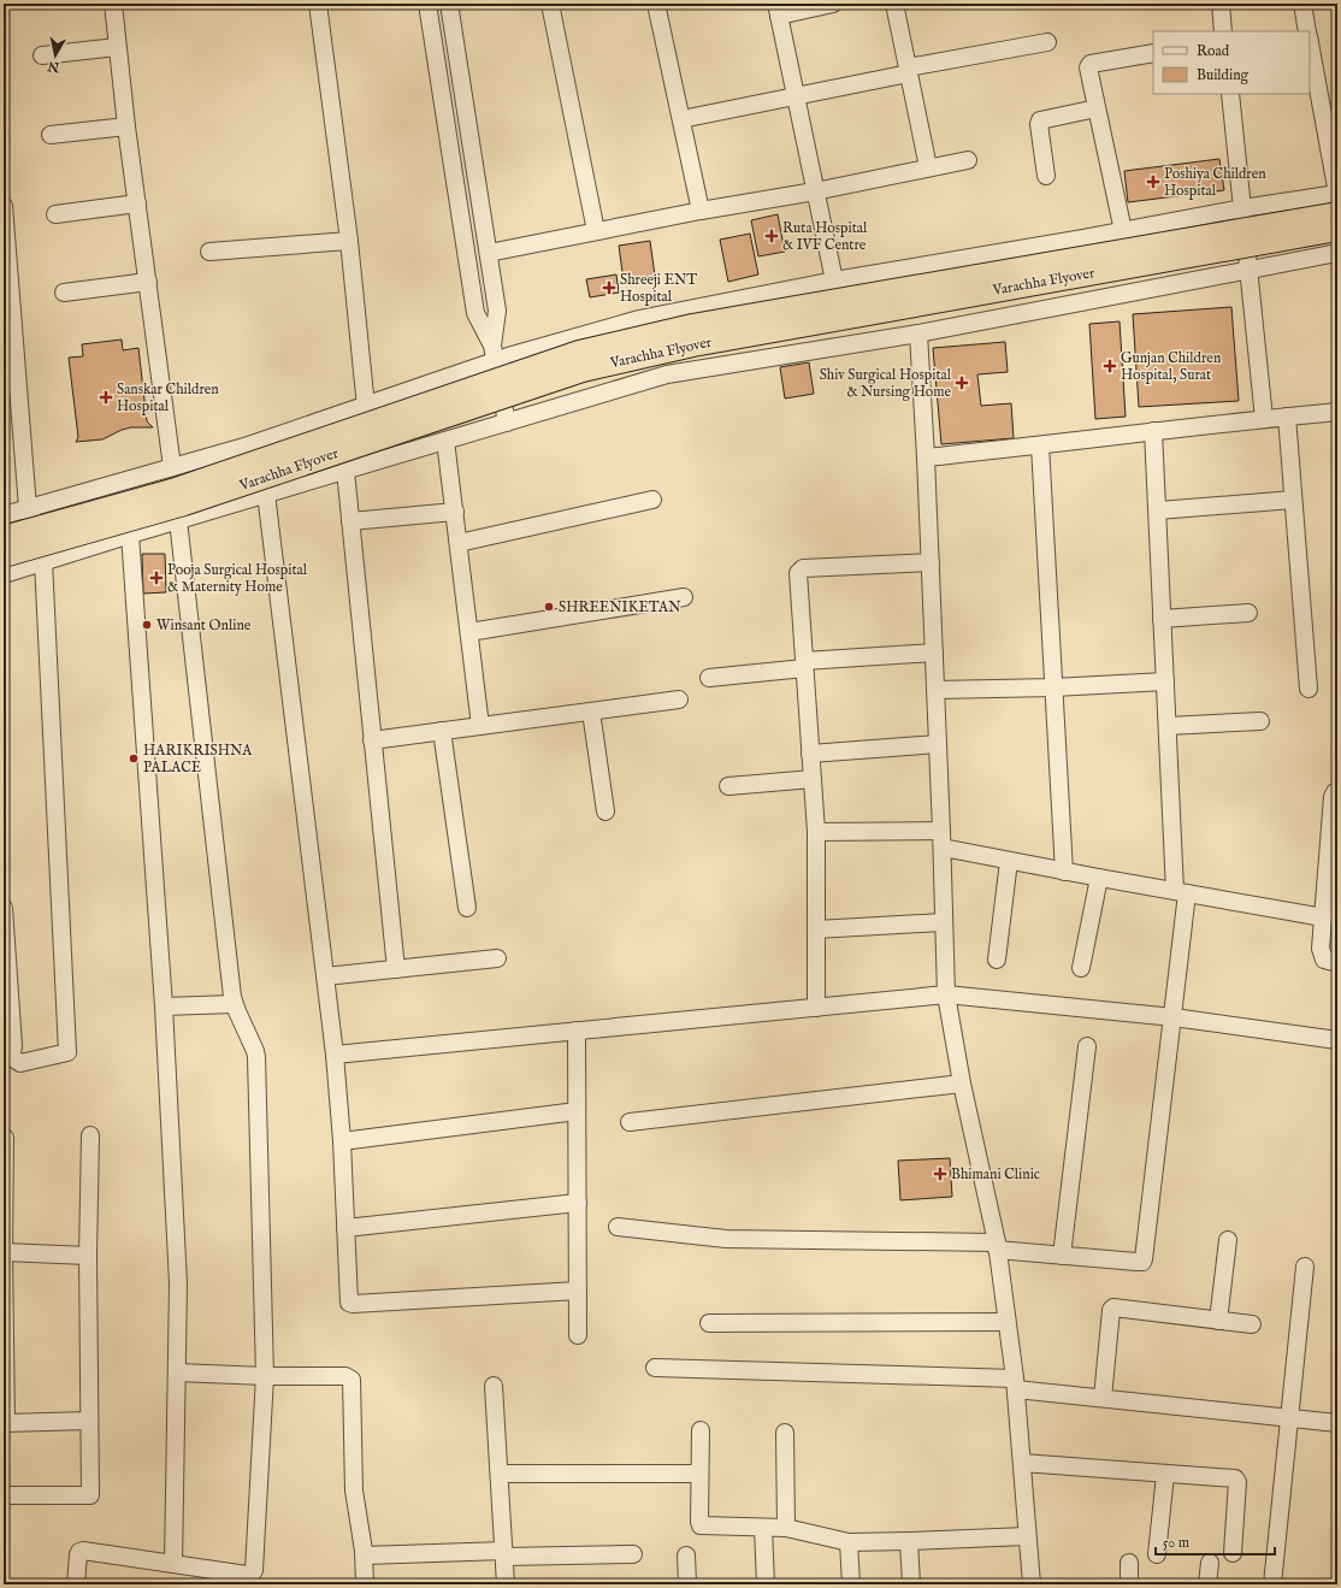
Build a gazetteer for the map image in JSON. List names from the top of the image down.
{
  "streets": {
    "main road": ["Varachha Flyover"]
  },
  "places": {
    "health": [
      "Poshiya Children Hospital",
      "Ruta Hospital & IVF Centre",
      "Shreeji ENT Hospital",
      "Gunjan Children Hospital, Surat",
      "Shiv Surgical Hospital & Nursing Home",
      "Sanskar Children Hospital",
      "Pooja Surgical Hospital & Maternity Home",
      "Bhimani Clinic"
    ],
    "other": ["SHREENIKETAN", "Winsant Online", "HARIKRISHNA PALACE"]
  },
  "legend": ["Road", "Building"],
  "scale_bar": "50 m",
  "north": "bottom"
}
